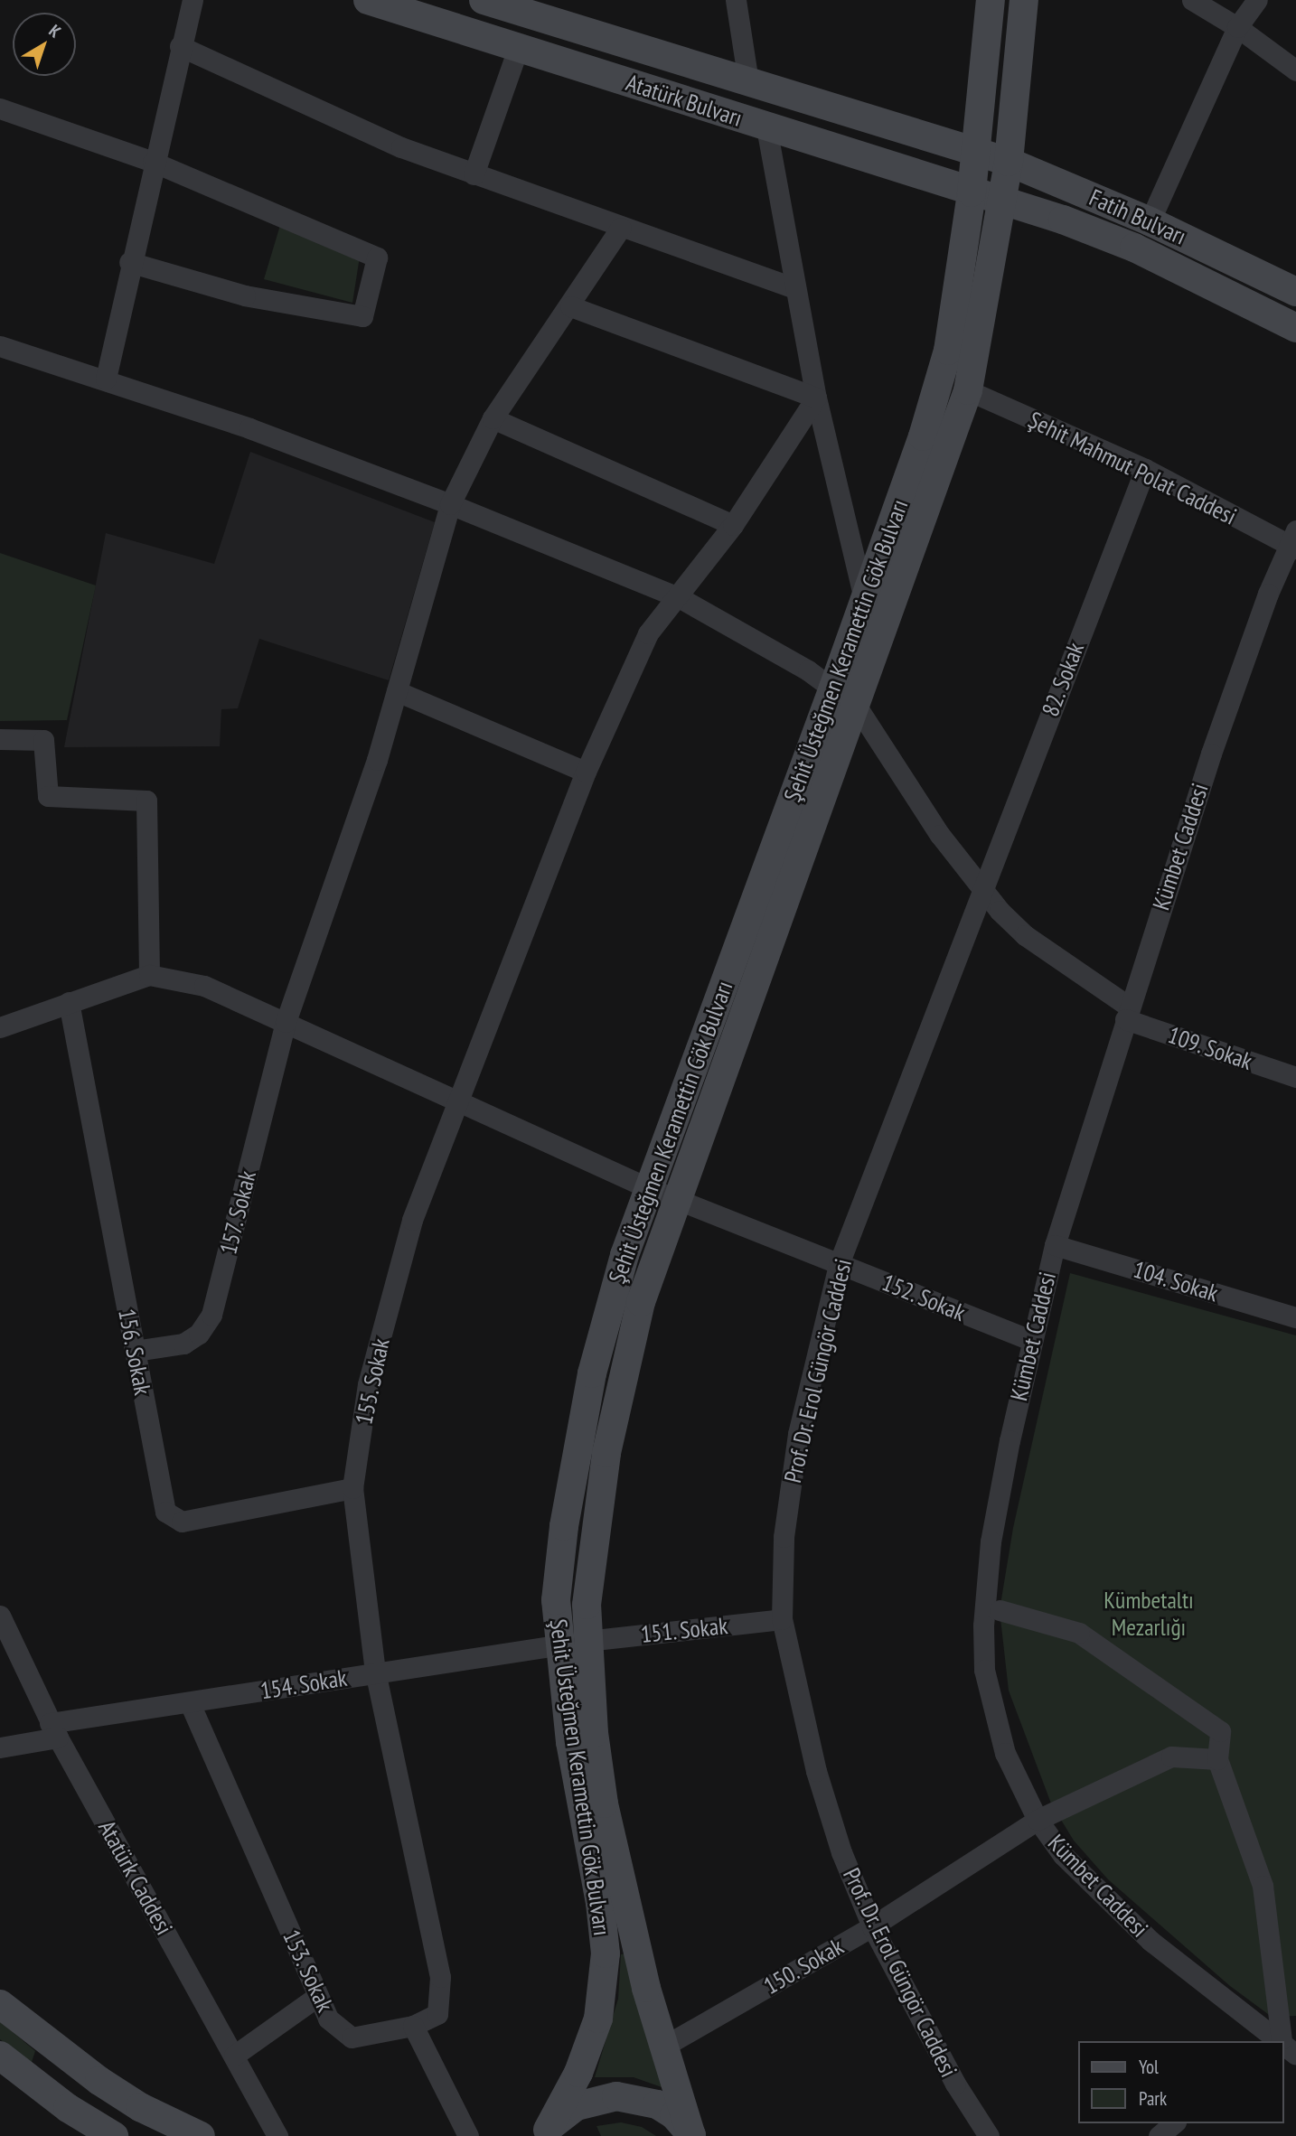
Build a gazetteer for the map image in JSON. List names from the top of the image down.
{
  "streets": {
    "main road": ["Atatürk Bulvarı", "Fatih Bulvarı", "Şehit Üsteğmen Keramettin Gök Bulvarı"],
    "street": [
      "Şehit Mahmut Polat Caddesi",
      "82. Sokak",
      "Kümbet Caddesi",
      "109. Sokak",
      "157. Sokak",
      "104. Sokak",
      "152. Sokak",
      "156. Sokak",
      "Prof. Dr. Erol Güngör Caddesi",
      "155. Sokak",
      "151. Sokak",
      "154. Sokak",
      "Atatürk Caddesi",
      "150. Sokak",
      "153. Sokak"
    ]
  },
  "crossings": [
    ["Atatürk Bulvarı", "Fatih Bulvarı"],
    ["Atatürk Bulvarı", "Şehit Üsteğmen Keramettin Gök Bulvarı"],
    ["Fatih Bulvarı", "Şehit Üsteğmen Keramettin Gök Bulvarı"],
    ["Şehit Mahmut Polat Caddesi", "Şehit Üsteğmen Keramettin Gök Bulvarı"],
    ["Şehit Mahmut Polat Caddesi", "82. Sokak"],
    ["Şehit Mahmut Polat Caddesi", "Kümbet Caddesi"],
    ["Şehit Üsteğmen Keramettin Gök Bulvarı", "109. Sokak"],
    ["Şehit Üsteğmen Keramettin Gök Bulvarı", "152. Sokak"],
    ["Şehit Üsteğmen Keramettin Gök Bulvarı", "151. Sokak"],
    ["Şehit Üsteğmen Keramettin Gök Bulvarı", "154. Sokak"],
    ["Şehit Üsteğmen Keramettin Gök Bulvarı", "150. Sokak"],
    ["82. Sokak", "109. Sokak"],
    ["82. Sokak", "Prof. Dr. Erol Güngör Caddesi"],
    ["Kümbet Caddesi", "109. Sokak"],
    ["Kümbet Caddesi", "104. Sokak"],
    ["Kümbet Caddesi", "152. Sokak"],
    ["Kümbet Caddesi", "150. Sokak"],
    ["109. Sokak", "157. Sokak"],
    ["109. Sokak", "Prof. Dr. Erol Güngör Caddesi"],
    ["109. Sokak", "155. Sokak"],
    ["157. Sokak", "152. Sokak"],
    ["157. Sokak", "156. Sokak"],
    ["152. Sokak", "Prof. Dr. Erol Güngör Caddesi"],
    ["152. Sokak", "155. Sokak"],
    ["156. Sokak", "155. Sokak"],
    ["Prof. Dr. Erol Güngör Caddesi", "151. Sokak"],
    ["Prof. Dr. Erol Güngör Caddesi", "150. Sokak"],
    ["155. Sokak", "154. Sokak"],
    ["155. Sokak", "153. Sokak"],
    ["154. Sokak", "Atatürk Caddesi"],
    ["154. Sokak", "153. Sokak"]
  ],
  "parks": ["Kümbetaltı Mezarlığı"],
  "legend": ["Yol", "Park"],
  "north": "top right"
}
